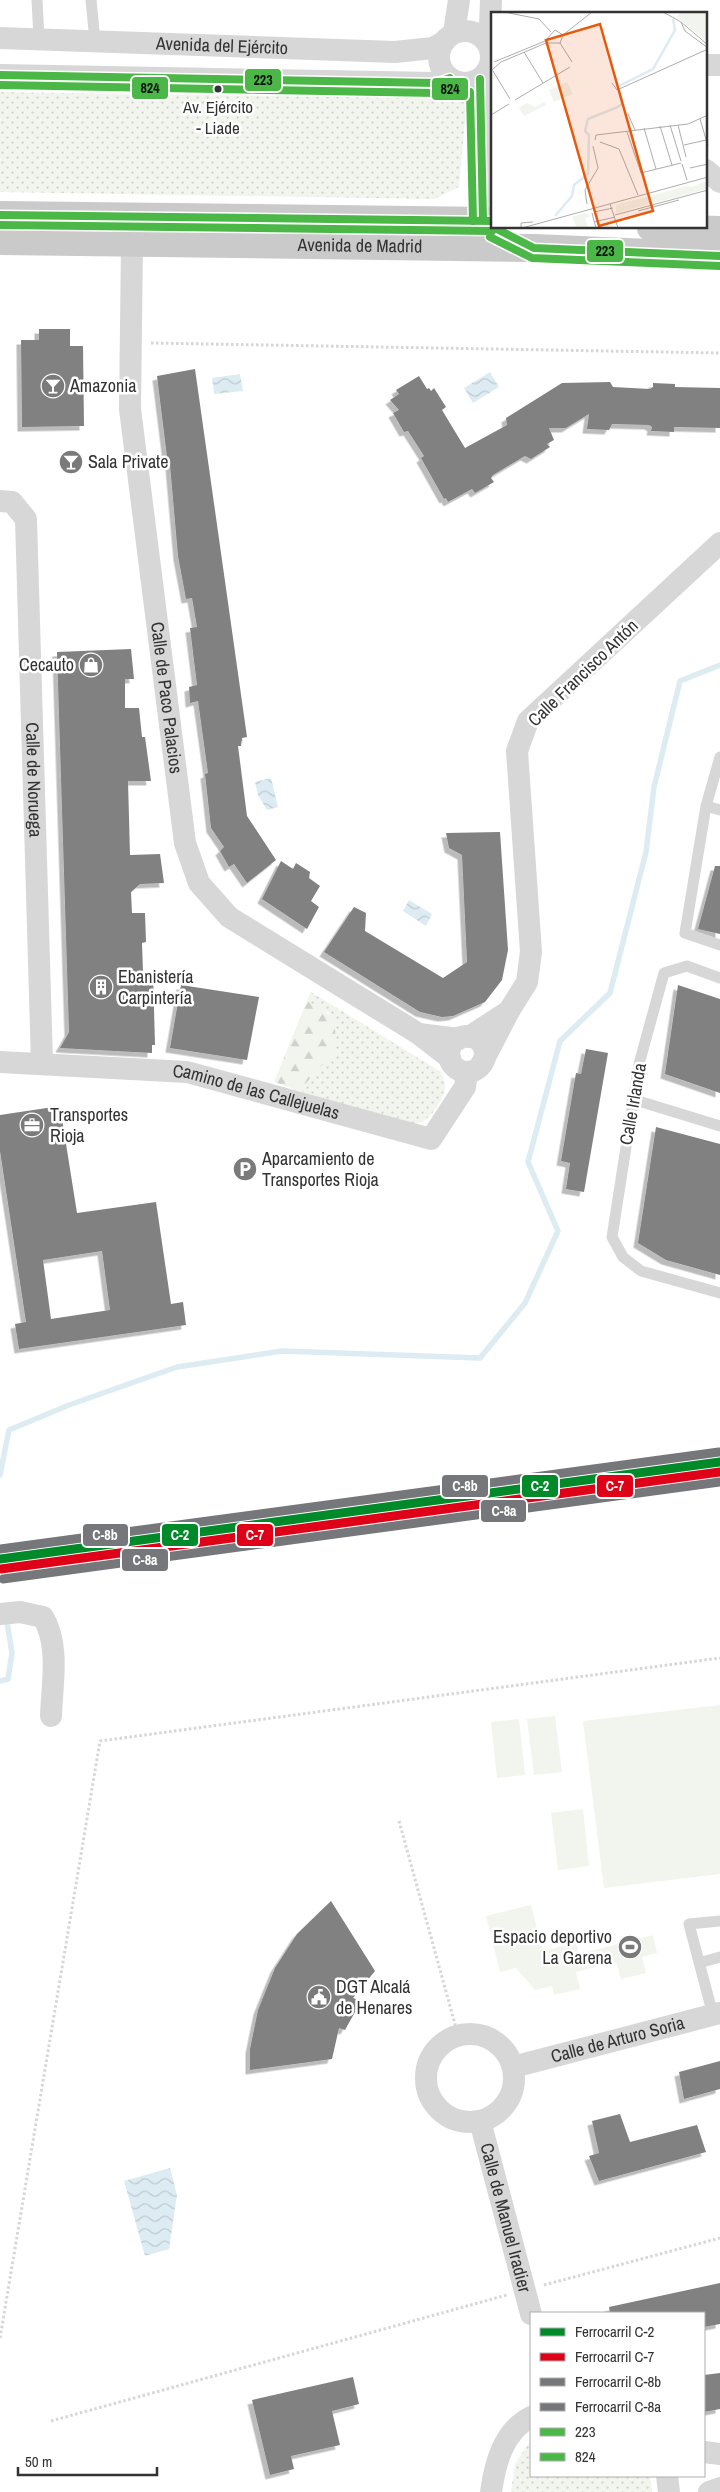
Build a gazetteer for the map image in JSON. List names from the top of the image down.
{
  "streets": {
    "main road": ["Avenida de Madrid"],
    "street": [
      "Avenida del Ejército",
      "Calle Francisco Antón",
      "Calle de Paco Palacios",
      "Calle de Noruega",
      "Camino de las Callejuelas",
      "Calle de Arturo Soria",
      "Calle de Manuel Iradier"
    ],
    "lane": ["Calle Irlanda"]
  },
  "crossings": [
    ["Avenida de Madrid", "Calle de Paco Palacios"],
    ["Calle Francisco Antón", "Camino de las Callejuelas"],
    ["Calle de Noruega", "Camino de las Callejuelas"],
    ["Calle de Arturo Soria", "Calle de Manuel Iradier"]
  ],
  "places": {
    "other": ["Av. Ejército - Liade"],
    "bar": ["Amazonia", "Sala Private"],
    "shop": ["Cecauto"],
    "building": ["Ebanistería Carpintería"],
    "office": ["Transportes Rioja"],
    "parking": ["Aparcamiento de Transportes Rioja"],
    "sports": ["Espacio deportivo La Garena"],
    "public building": ["DGT Alcalá de Henares"]
  },
  "lines": [
    "transit line 223",
    "transit line 824",
    "rail line C-8b",
    "rail line C-2",
    "rail line C-7",
    "rail line C-8a"
  ],
  "legend": [
    "Ferrocarril C-2",
    "Ferrocarril C-7",
    "Ferrocarril C-8b",
    "Ferrocarril C-8a",
    "223",
    "824"
  ],
  "scale_bar": "50 m"
}
